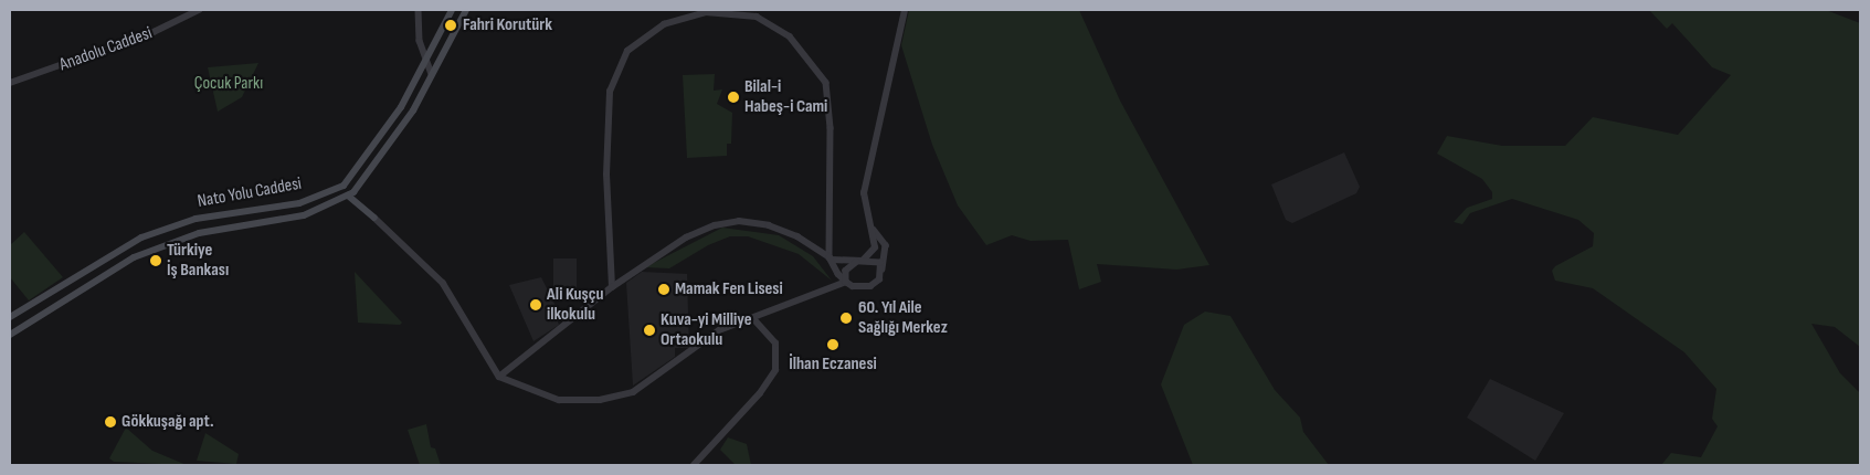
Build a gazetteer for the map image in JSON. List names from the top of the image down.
{
  "streets": {
    "main road": ["Nato Yolu Caddesi"],
    "street": ["Anadolu Caddesi"]
  },
  "parks": ["Çocuk Parkı"],
  "places": [
    "Fahri Korutürk",
    "Bilal-i Habeş-i Cami",
    "Türkiye İş Bankası",
    "Mamak Fen Lisesi",
    "Ali Kuşçu ilkokulu",
    "60. Yıl Aile Sağlığı Merkez",
    "Kuva-yi Milliye Ortaokulu",
    "İlhan Eczanesi",
    "Gökkuşağı apt."
  ]
}
